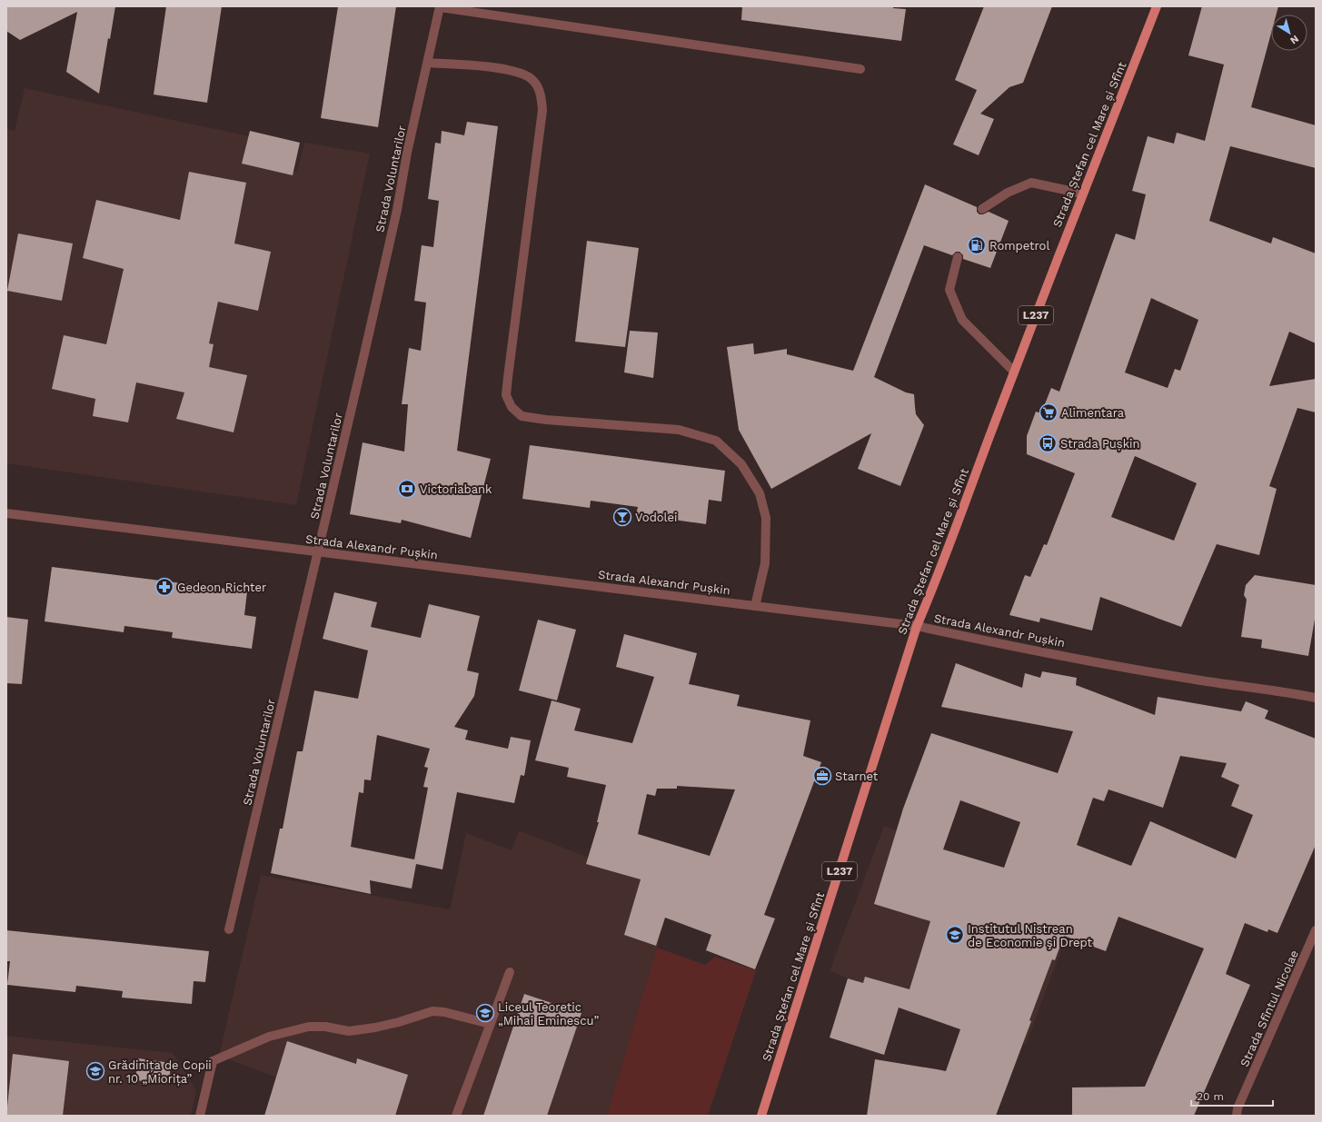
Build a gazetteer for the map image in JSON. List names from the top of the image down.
{
  "streets": {
    "main road": ["Strada Ștefan cel Mare și Sfînt", "L237"],
    "street": ["Strada Voluntarilor", "Strada Alexandr Pușkin", "Strada Sfîntul Nicolae"]
  },
  "crossings": [
    ["Strada Ștefan cel Mare și Sfînt", "Strada Alexandr Pușkin"],
    ["Strada Voluntarilor", "Strada Alexandr Pușkin"]
  ],
  "places": {
    "fuel station": ["Rompetrol"],
    "supermarket": ["Alimentara"],
    "bus stop": ["Strada Pușkin"],
    "bank": ["Victoriabank"],
    "bar": ["Vodolei"],
    "pharmacy": ["Gedeon Richter"],
    "office": ["Starnet"],
    "school or university": ["Institutul Nistrean de Economie şi Drept", "Liceul Teoretic „Mihai Eminescu”", "Grădinița de Copii nr. 10 „Miorița”"]
  },
  "scale_bar": "20 m",
  "north": "bottom right"
}
